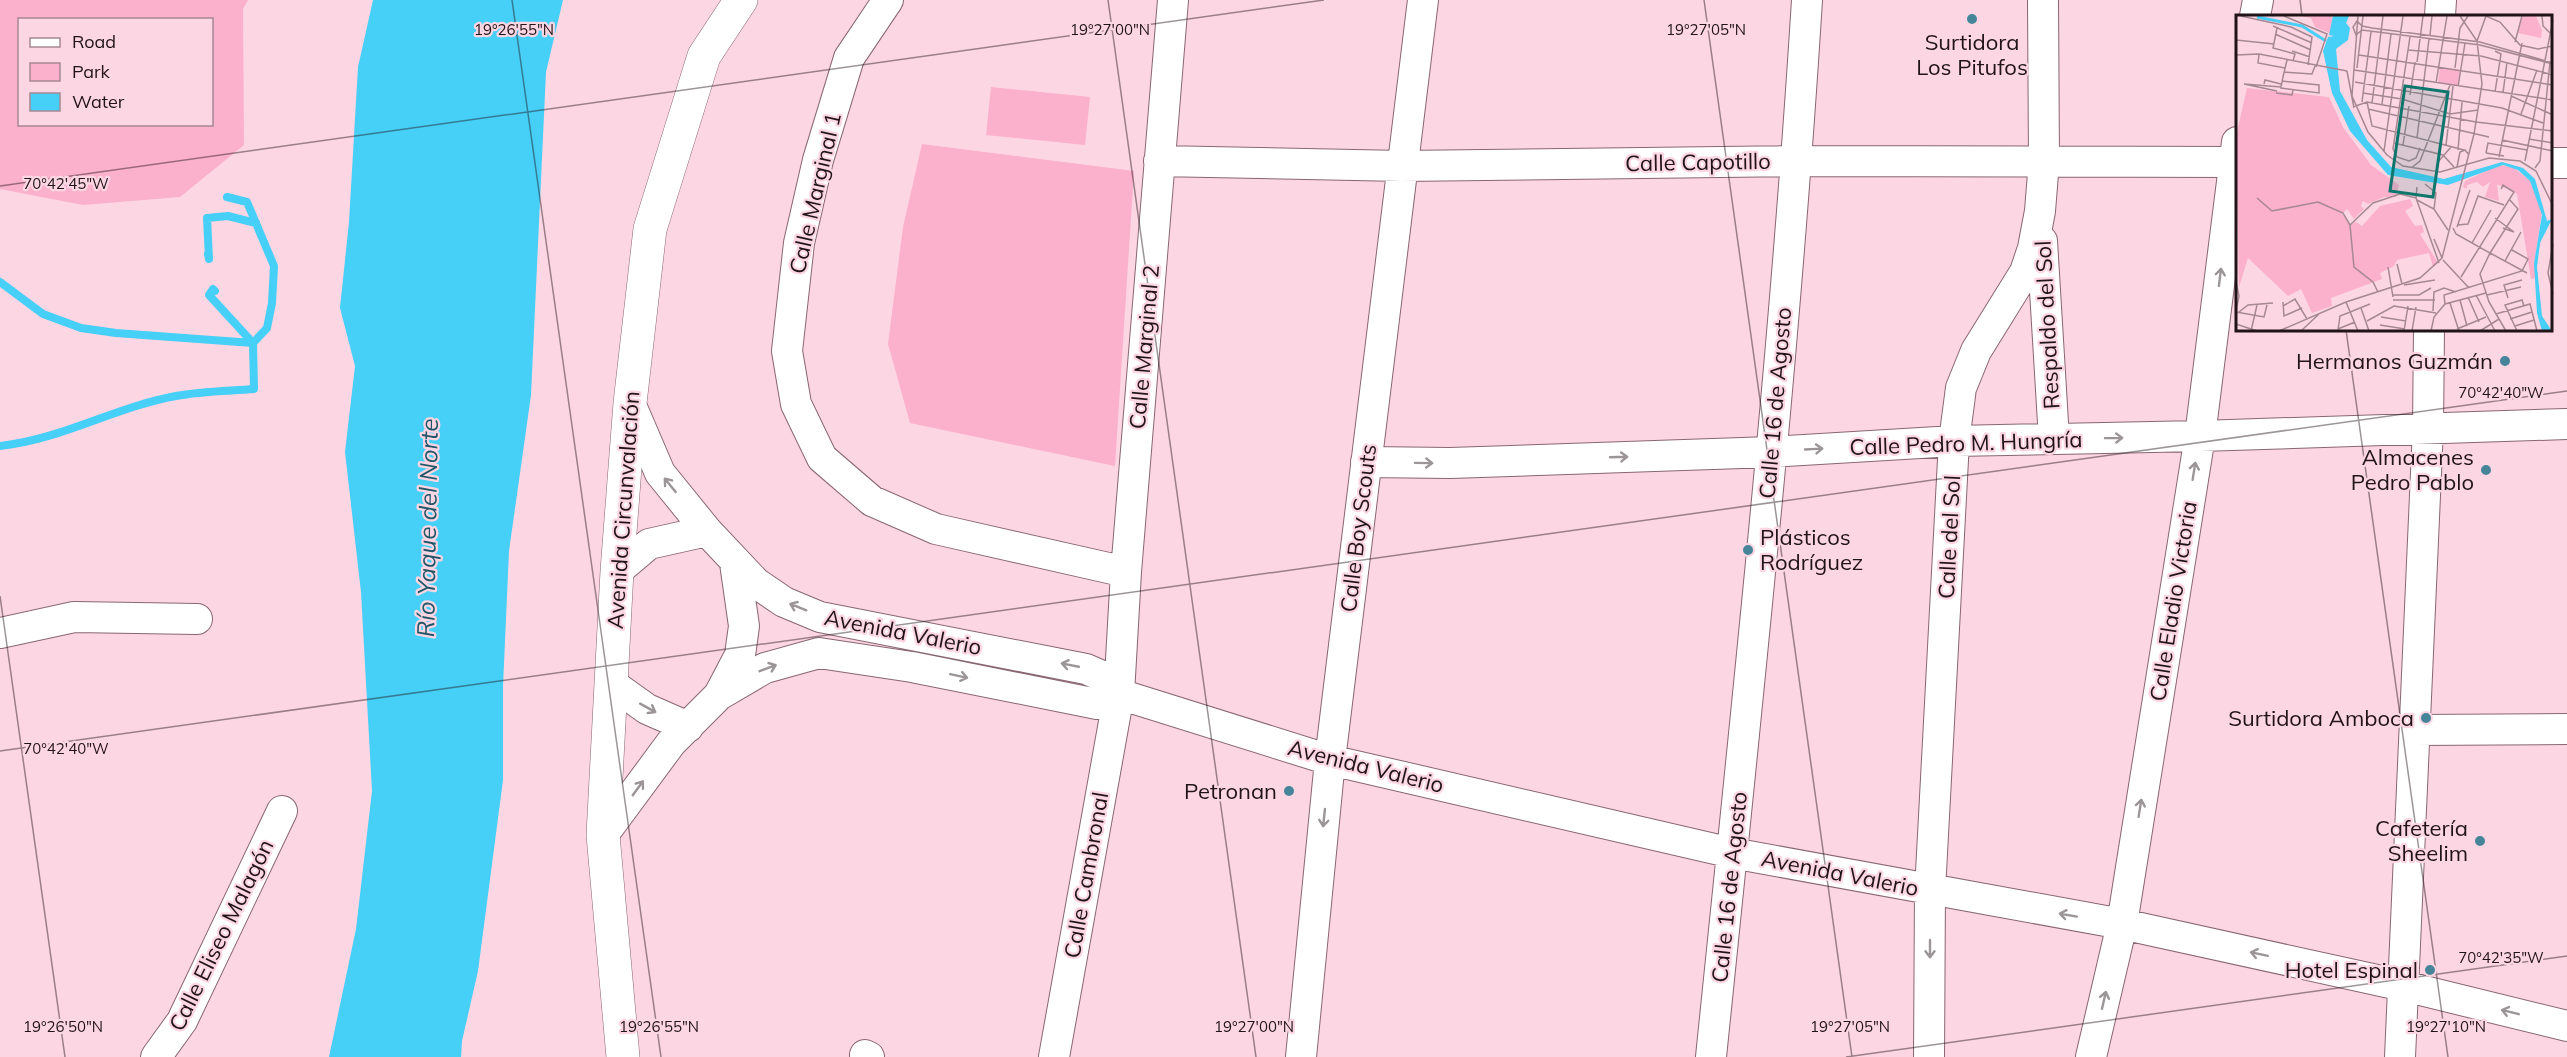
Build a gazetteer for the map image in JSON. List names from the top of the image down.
{
  "streets": {
    "main road": ["Avenida Circunvalación"],
    "street": [
      "Calle Capotillo",
      "Calle Marginal 1",
      "Respaldo del Sol",
      "Calle Marginal 2",
      "Calle 16 de Agosto",
      "Calle Pedro M. Hungría",
      "Calle Boy Scouts",
      "Calle del Sol",
      "Calle Eladio Victoria",
      "Avenida Valerio",
      "Calle Cambronal",
      "Calle Eliseo Malagón"
    ]
  },
  "crossings": [
    ["Calle Capotillo", "Calle Marginal 2"],
    ["Calle Capotillo", "Calle 16 de Agosto"],
    ["Calle Capotillo", "Calle Boy Scouts"],
    ["Calle Capotillo", "Calle del Sol"],
    ["Calle Capotillo", "Calle Eladio Victoria"],
    ["Calle Marginal 1", "Calle Marginal 2"],
    ["Respaldo del Sol", "Calle Pedro M. Hungría"],
    ["Respaldo del Sol", "Calle del Sol"],
    ["Calle Marginal 2", "Avenida Valerio"],
    ["Calle Marginal 2", "Calle Cambronal"],
    ["Calle 16 de Agosto", "Calle Pedro M. Hungría"],
    ["Calle 16 de Agosto", "Avenida Valerio"],
    ["Calle Pedro M. Hungría", "Calle Boy Scouts"],
    ["Calle Pedro M. Hungría", "Calle del Sol"],
    ["Calle Pedro M. Hungría", "Calle Eladio Victoria"],
    ["Avenida Circunvalación", "Avenida Valerio"],
    ["Calle Boy Scouts", "Avenida Valerio"],
    ["Calle del Sol", "Avenida Valerio"],
    ["Calle Eladio Victoria", "Avenida Valerio"],
    ["Avenida Valerio", "Calle Cambronal"]
  ],
  "one_way": ["Calle Pedro M. Hungría"],
  "water": ["Río Yaque del Norte"],
  "places": [
    "Surtidora Los Pitufos",
    "Hermanos Guzmán",
    "Almacenes Pedro Pablo",
    "Plásticos Rodríguez",
    "Surtidora Amboca",
    "Petronan",
    "Cafetería Sheelim",
    "Hotel Espinal"
  ],
  "legend": ["Road", "Park", "Water"],
  "coordinates": [
    "19°26'55\"N",
    "19°27'00\"N",
    "19°27'05\"N",
    "70°42'45\"W",
    "70°42'40\"W",
    "70°42'35\"W",
    "19°26'50\"N",
    "19°27'10\"N"
  ]
}
